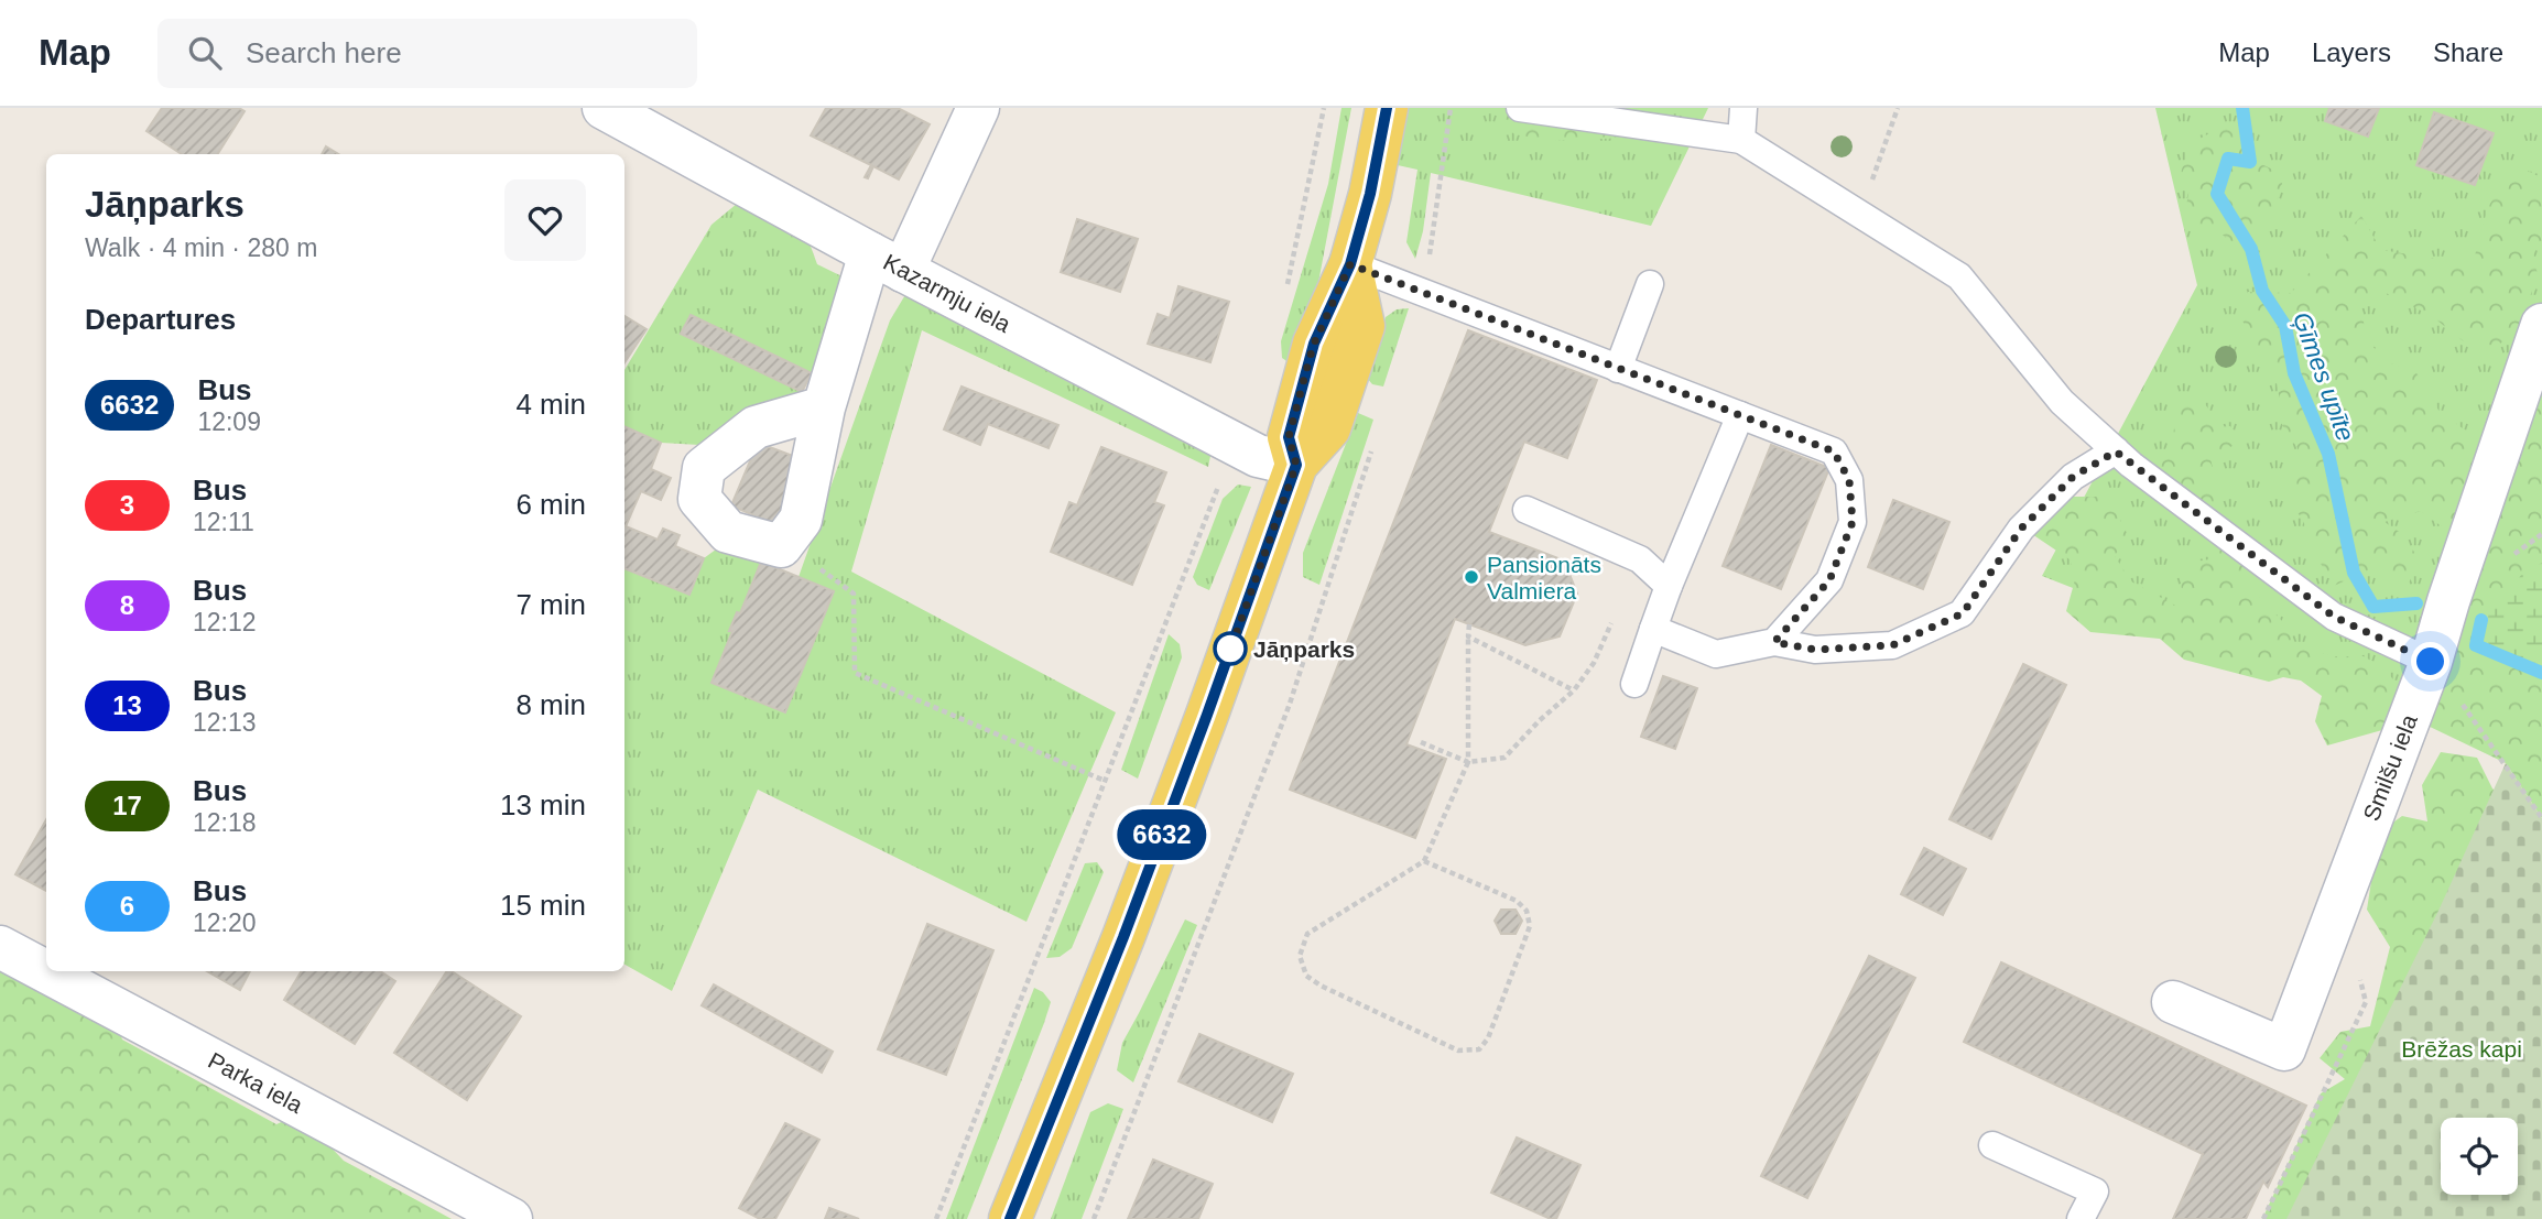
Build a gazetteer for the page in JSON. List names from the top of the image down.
{
  "streets": {
    "street": ["Kazarmju iela", "Smilšu iela", "Parka iela"]
  },
  "water": ["Ģīmes upīte"],
  "parks": ["Brēžas kapi"],
  "places": ["Pansionāts Valmiera", "Jāņparks"],
  "lines": ["bus line 6632"],
  "page": {
    "header": "Map",
    "search": "Search here",
    "nav": ["Map", "Layers", "Share"],
    "on_map": "6632",
    "heading": [
      ["Jāņparks", "Walk · 4 min · 280 m"],
      "Departures"
    ],
    "list": [
      {
        "mark": "6632",
        "name": "Bus",
        "note": "12:09",
        "value": "4 min"
      },
      {
        "mark": "3",
        "name": "Bus",
        "note": "12:11",
        "value": "6 min"
      },
      {
        "mark": "8",
        "name": "Bus",
        "note": "12:12",
        "value": "7 min"
      },
      {
        "mark": "13",
        "name": "Bus",
        "note": "12:13",
        "value": "8 min"
      },
      {
        "mark": "17",
        "name": "Bus",
        "note": "12:18",
        "value": "13 min"
      },
      {
        "mark": "6",
        "name": "Bus",
        "note": "12:20",
        "value": "15 min"
      }
    ]
  }
}
